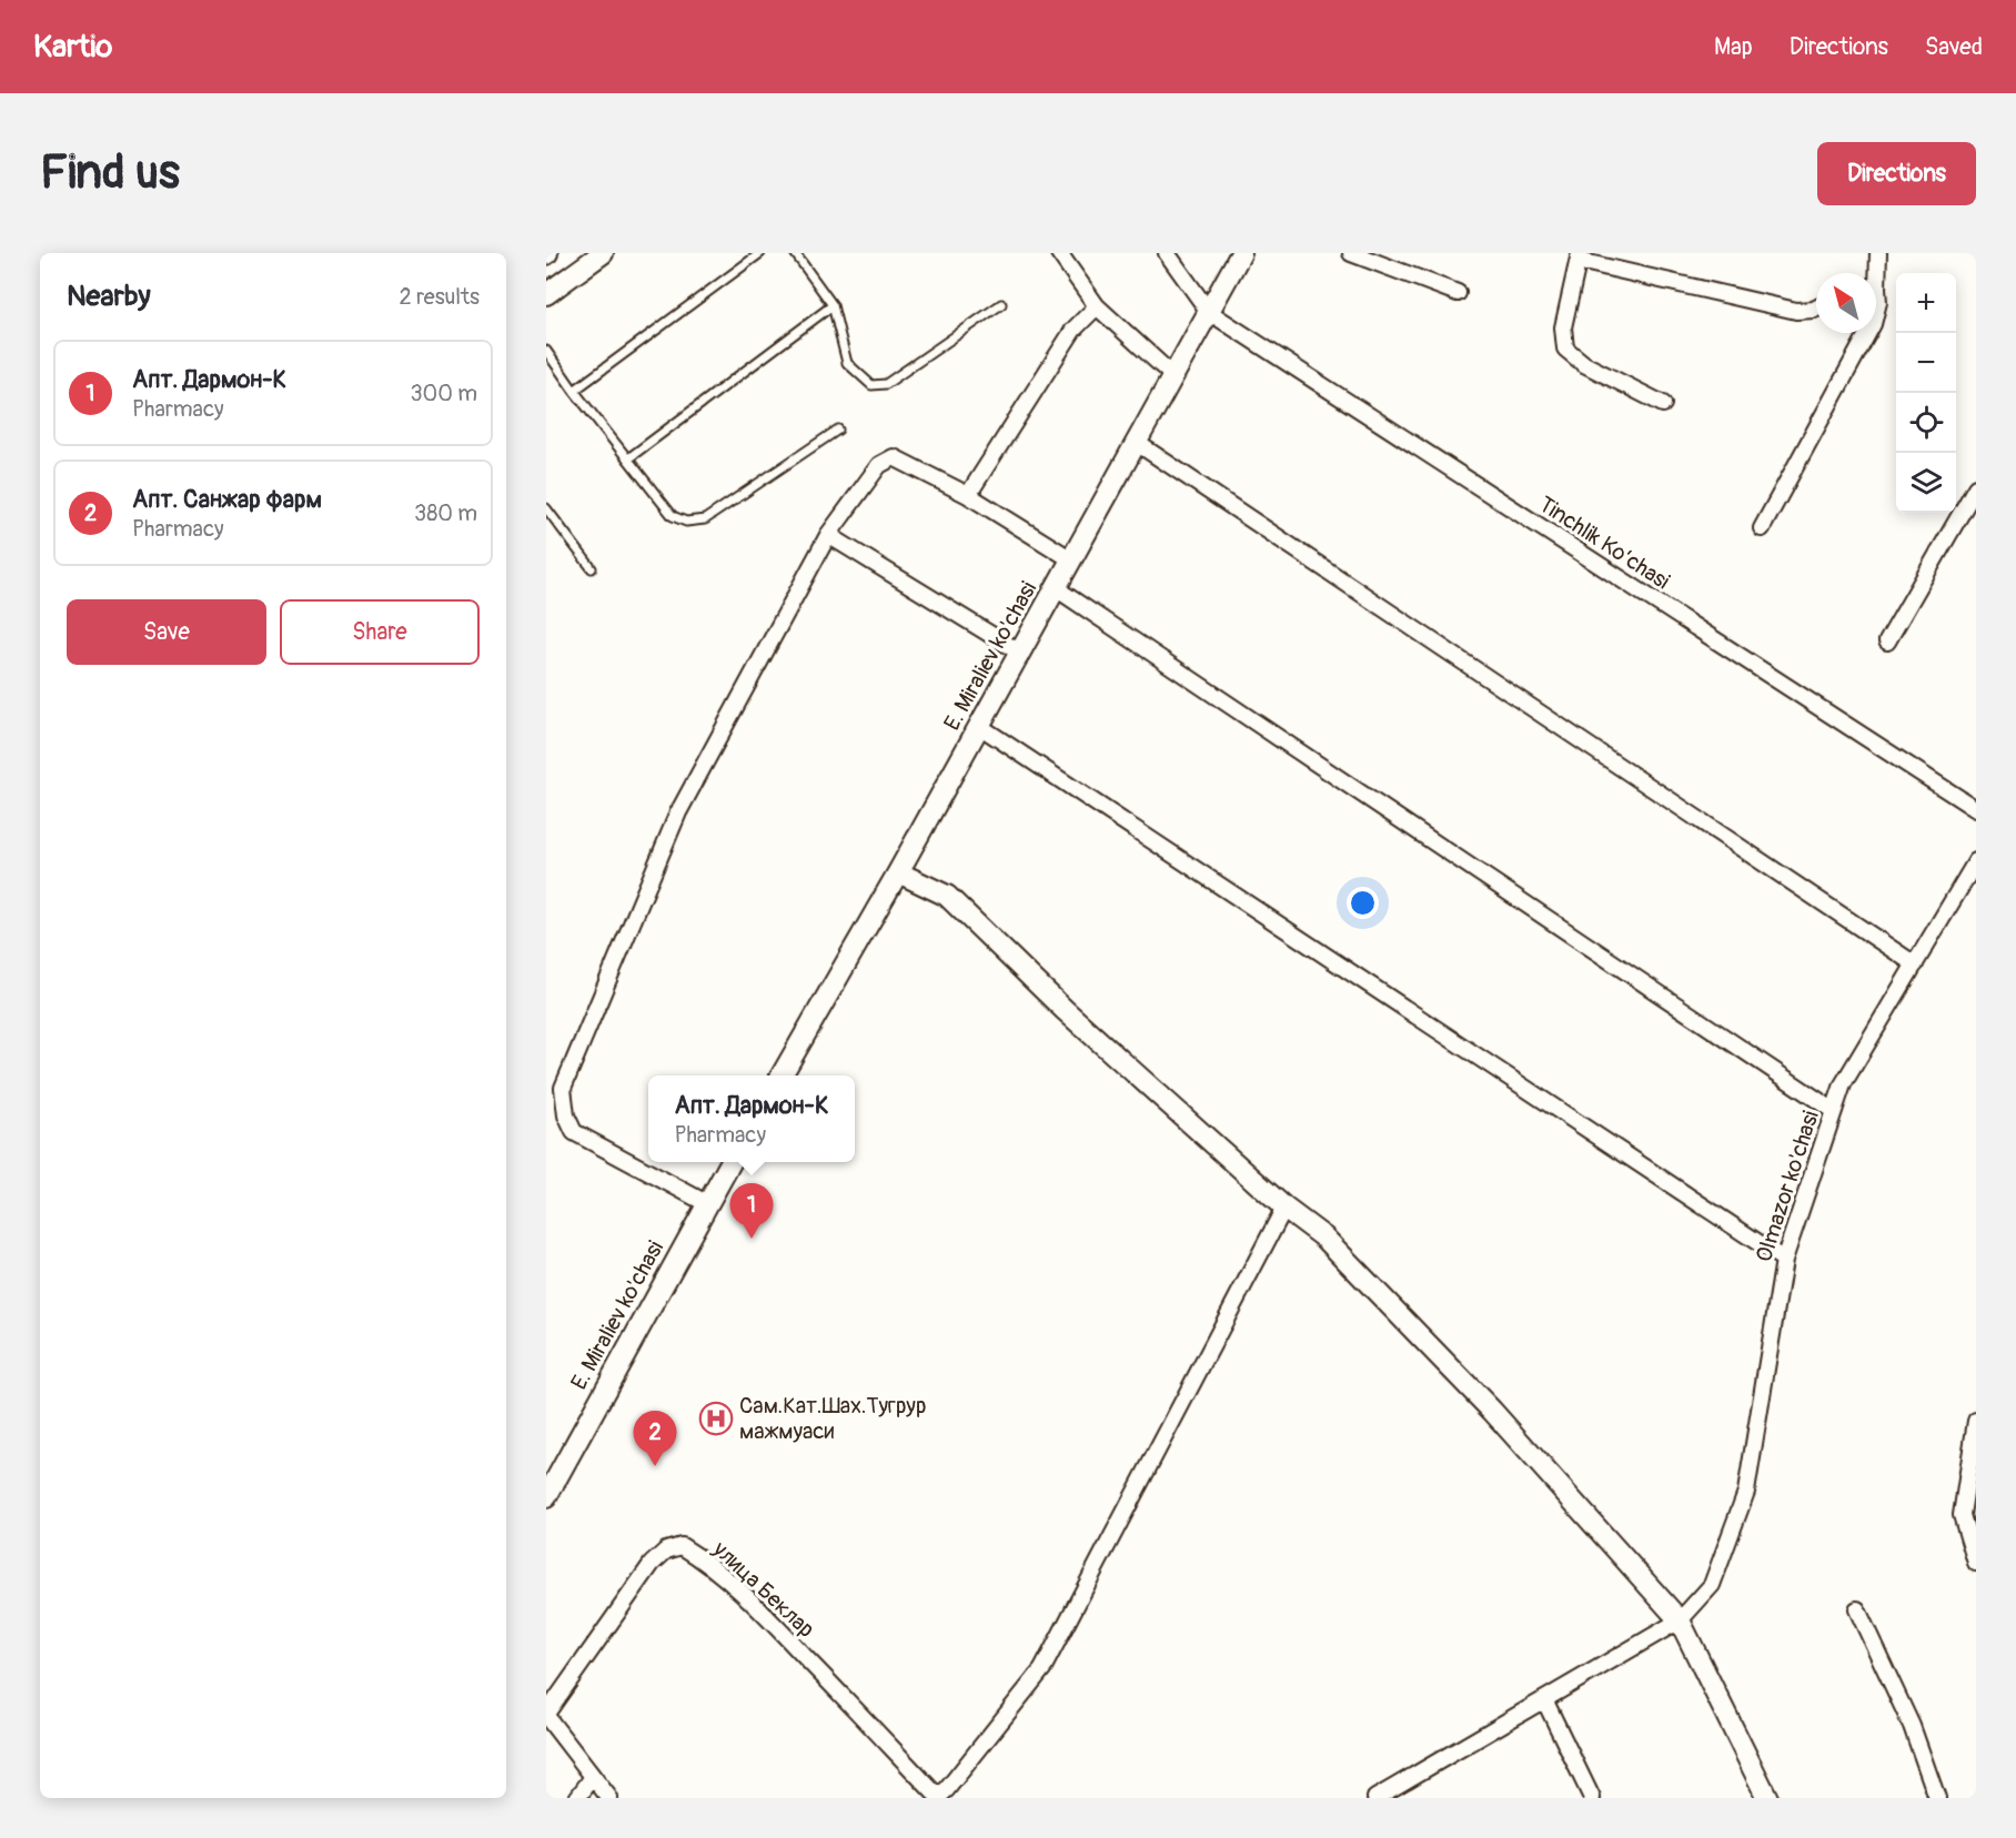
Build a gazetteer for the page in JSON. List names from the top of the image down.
{
  "streets": {
    "street": [
      "Tinchlik Ko’chasi",
      "E. Miraliev ko'chasi",
      "Olmazor ko'chasi",
      "улица Беклар"
    ]
  },
  "crossings": [
    ["Tinchlik Ko’chasi", "E. Miraliev ko'chasi"]
  ],
  "places": {
    "hospital": ["Сам.Кат.Шах.Тугрур мажмуаси"]
  },
  "north": "top left",
  "page": {
    "header": "Kartio",
    "nav": ["Map", "Directions", "Saved"],
    "buttons": [
      "Directions",
      ["Save", "Share"]
    ],
    "title": "Find us",
    "heading": ["Nearby", "2 results"],
    "map_buttons": ["+", "−"],
    "list": [
      {
        "mark": "1",
        "name": "Апт. Дармон-К",
        "note": "Pharmacy",
        "value": "300 m"
      },
      {
        "mark": "2",
        "name": "Апт. Санжар фарм",
        "note": "Pharmacy",
        "value": "380 m"
      }
    ],
    "popup": ["Апт. Дармон-К", "Pharmacy"],
    "pins": ["1", "2"]
  }
}
